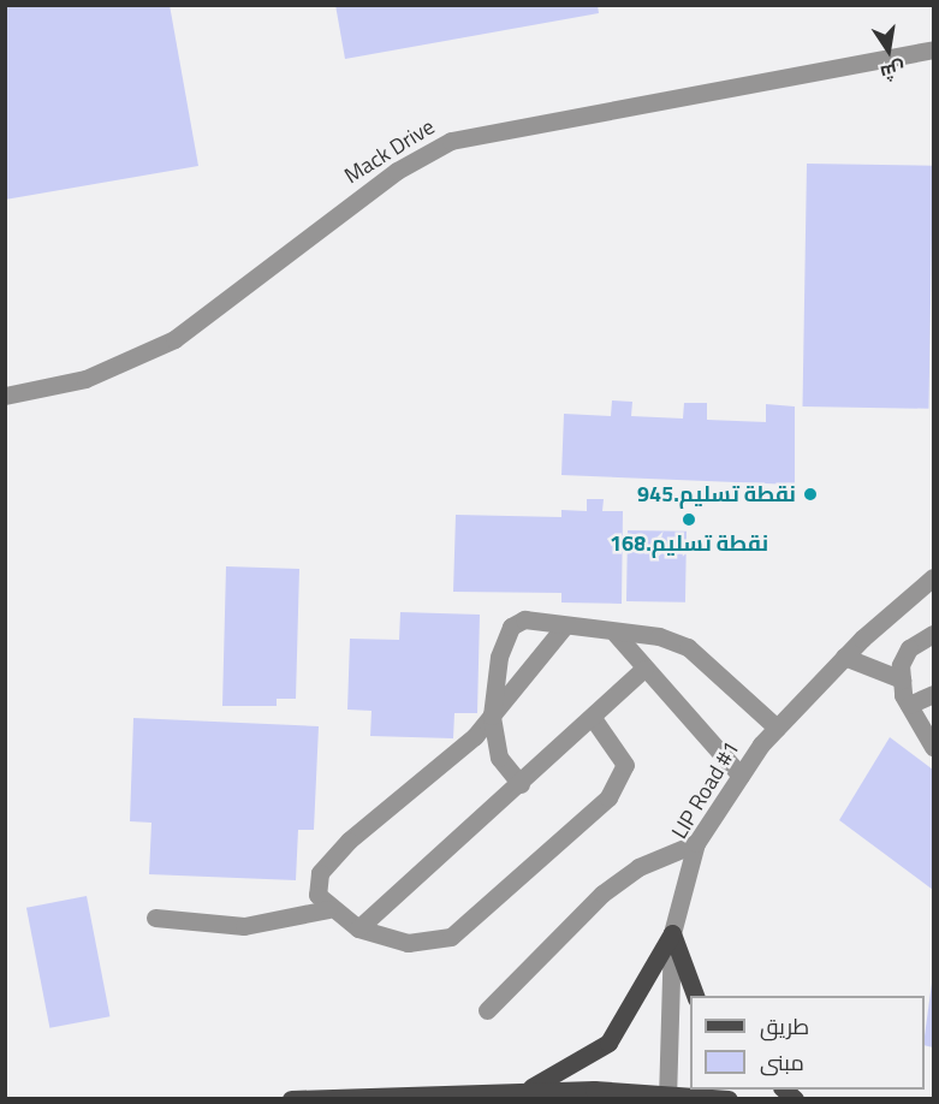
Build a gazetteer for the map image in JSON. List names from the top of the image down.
{
  "streets": {
    "street": ["Mack Drive", "LIP Road #1"]
  },
  "places": ["نقطة تسليم.945", "نقطة تسليم.168"],
  "legend": ["طريق", "مبنى"],
  "north": "bottom"
}
